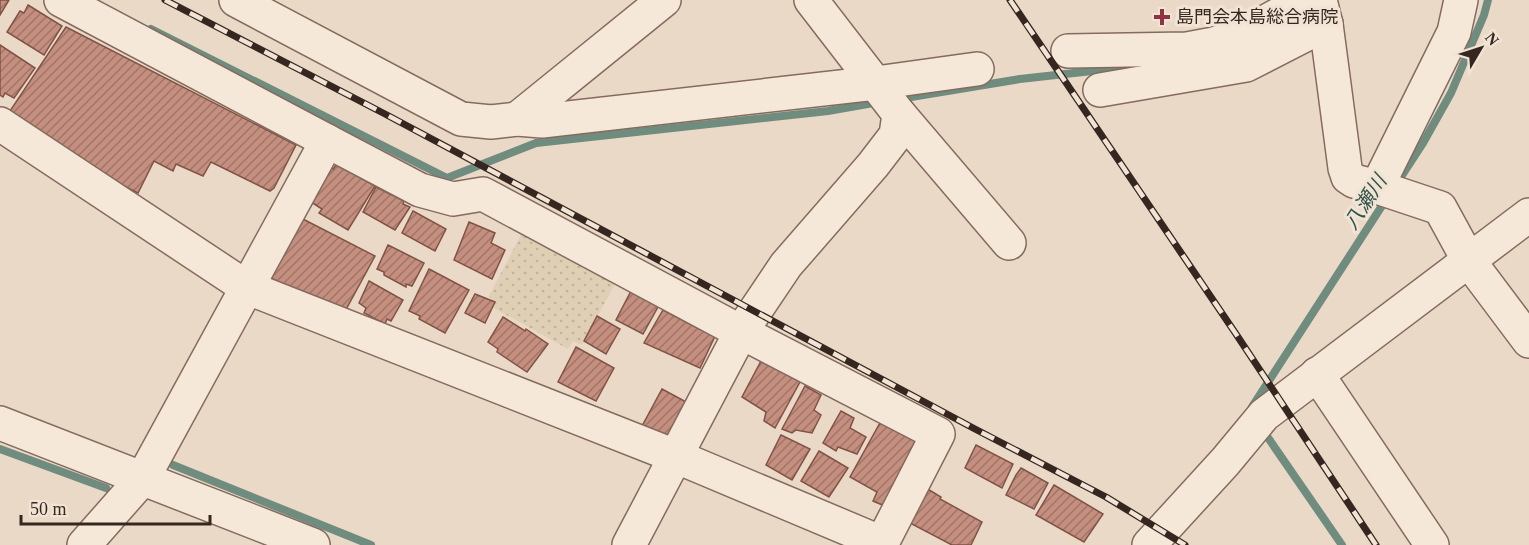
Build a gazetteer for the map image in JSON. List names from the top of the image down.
{
  "water": ["八瀬川"],
  "places": {
    "health": ["島門会本島総合病院"]
  },
  "scale_bar": "50 m",
  "north": "top right"
}
